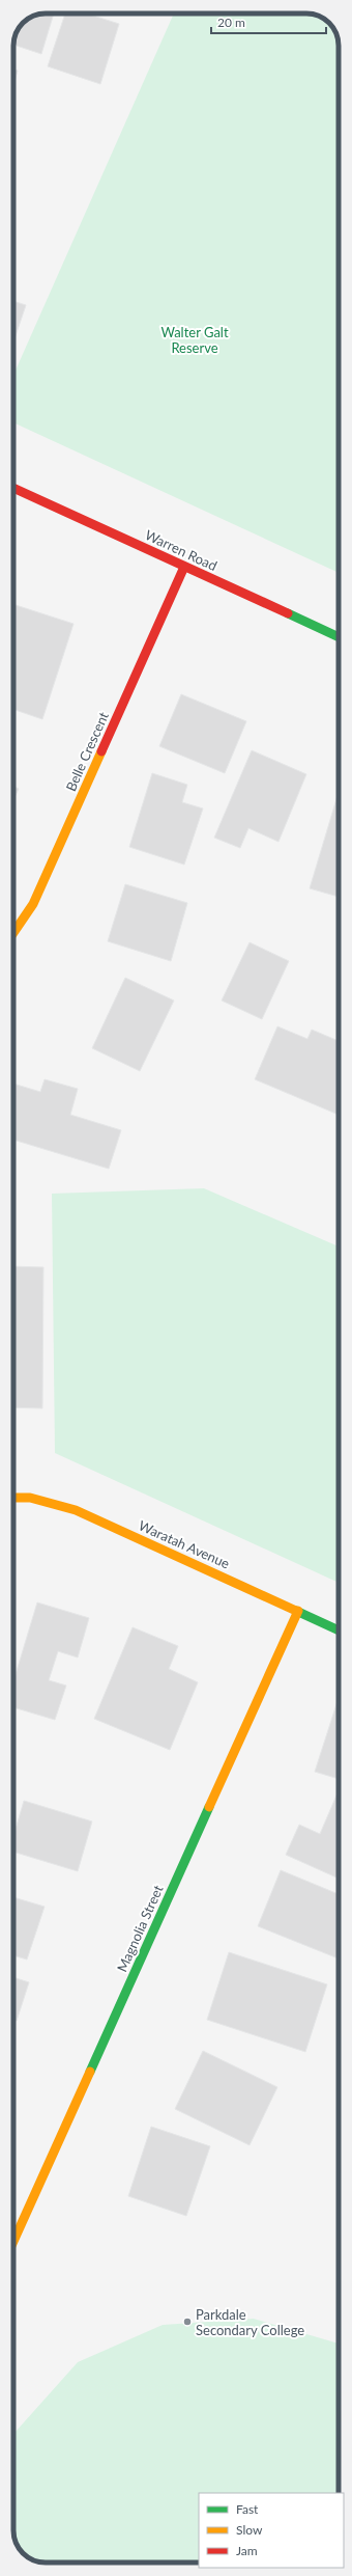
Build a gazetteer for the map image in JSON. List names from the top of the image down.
{
  "streets": {
    "street": [
      "Warren Road",
      "Belle Crescent",
      "Waratah Avenue",
      "Magnolia Street"
    ]
  },
  "crossings": [
    ["Warren Road", "Belle Crescent"],
    ["Waratah Avenue", "Magnolia Street"]
  ],
  "parks": ["Walter Galt Reserve"],
  "places": ["Parkdale Secondary College"],
  "legend": ["Fast", "Slow", "Jam"],
  "scale_bar": "20 m"
}
